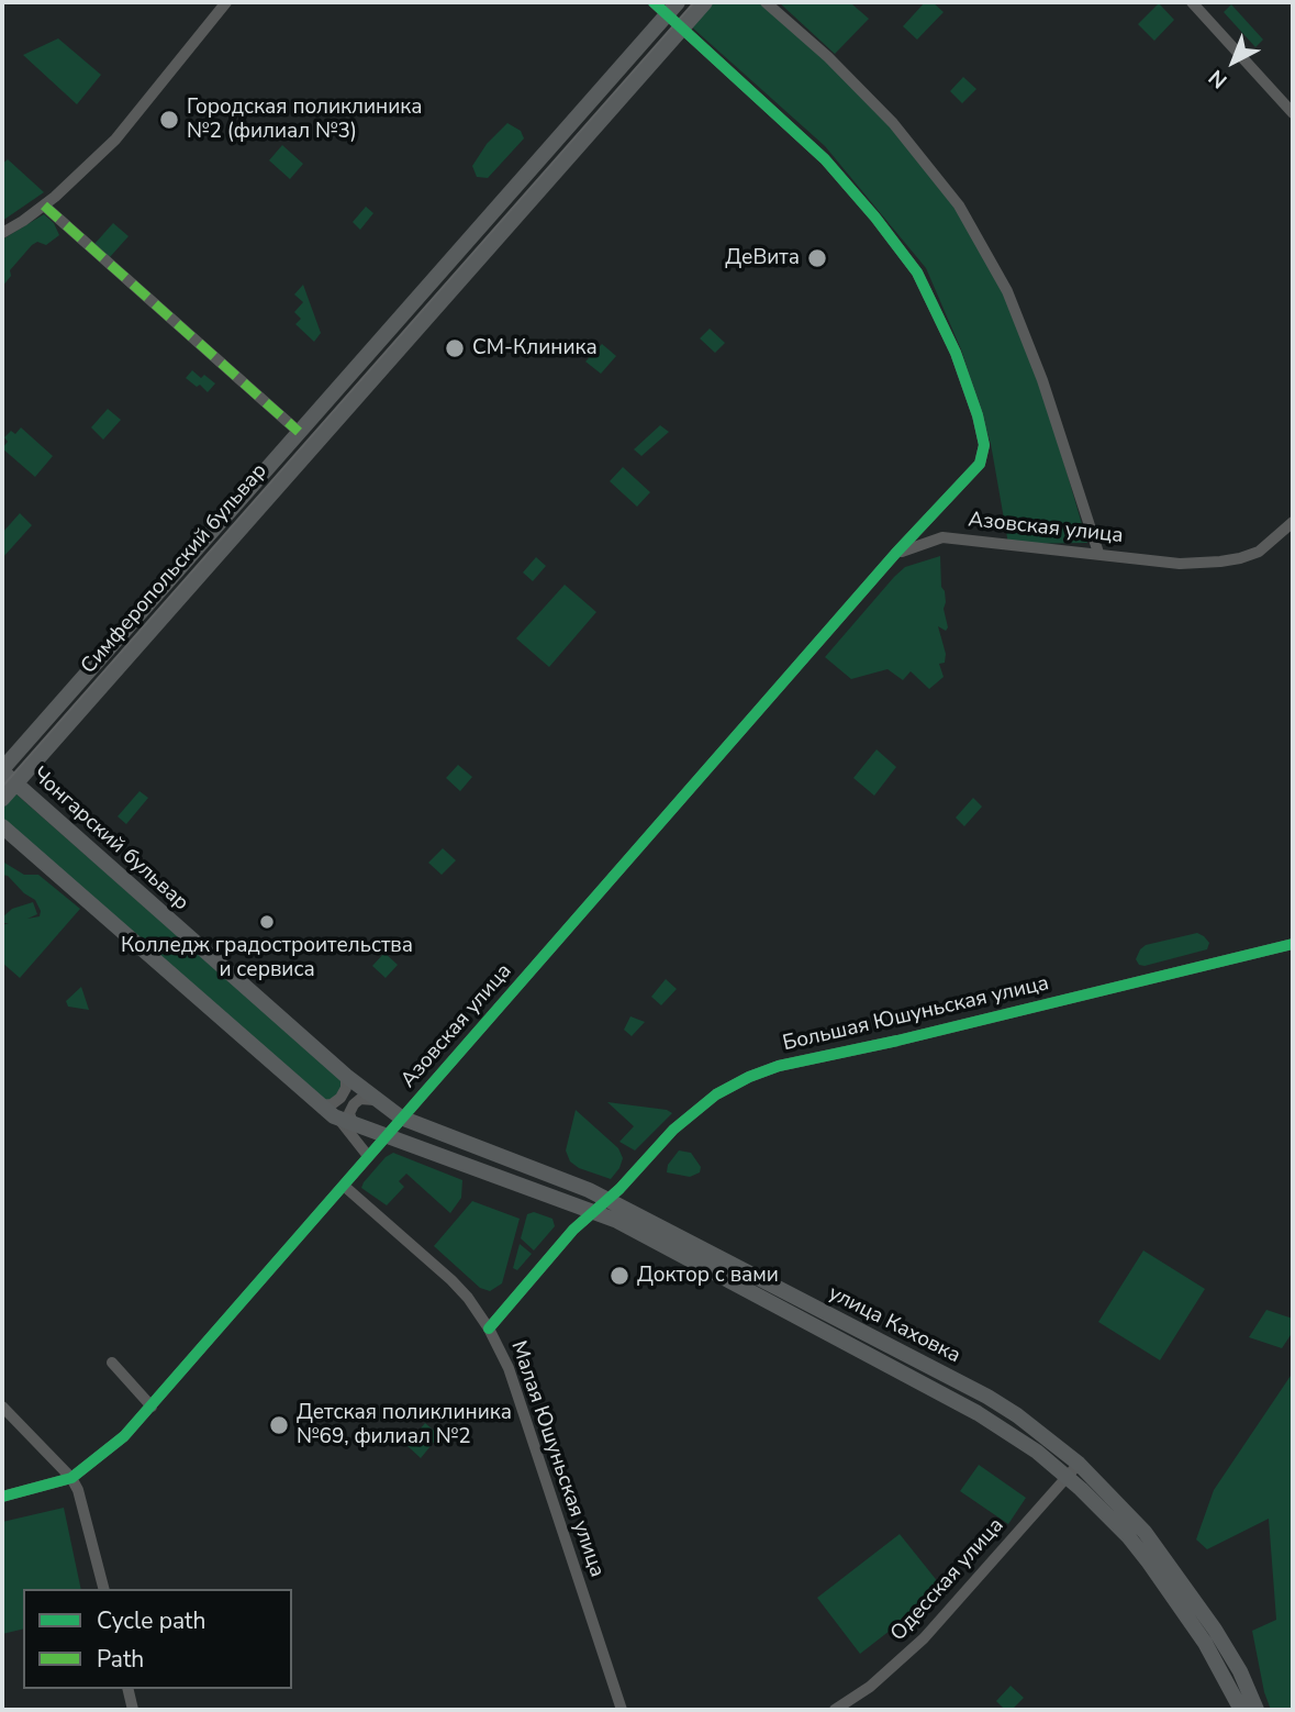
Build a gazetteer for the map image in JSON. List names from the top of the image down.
{
  "streets": {
    "main road": ["Симферопольский бульвар", "Чонгарский бульвар", "улица Каховка"],
    "street": [
      "Азовская улица",
      "Большая Юшуньская улица",
      "Малая Юшуньская улица",
      "Одесская улица"
    ]
  },
  "crossings": [
    ["Азовская улица", "Чонгарский бульвар"],
    ["Азовская улица", "улица Каховка"],
    ["Азовская улица", "Малая Юшуньская улица"],
    ["Симферопольский бульвар", "Чонгарский бульвар"],
    ["Чонгарский бульвар", "улица Каховка"],
    ["Большая Юшуньская улица", "улица Каховка"],
    ["Большая Юшуньская улица", "Малая Юшуньская улица"],
    ["улица Каховка", "Одесская улица"]
  ],
  "places": [
    "Городская поликлиника №2 (филиал №3)",
    "ДеВита",
    "СМ-Клиника",
    "Колледж градостроительства и сервиса",
    "Доктор с вами",
    "Детская поликлиника №69, филиал №2"
  ],
  "legend": ["Cycle path", "Path"],
  "north": "bottom left"
}
